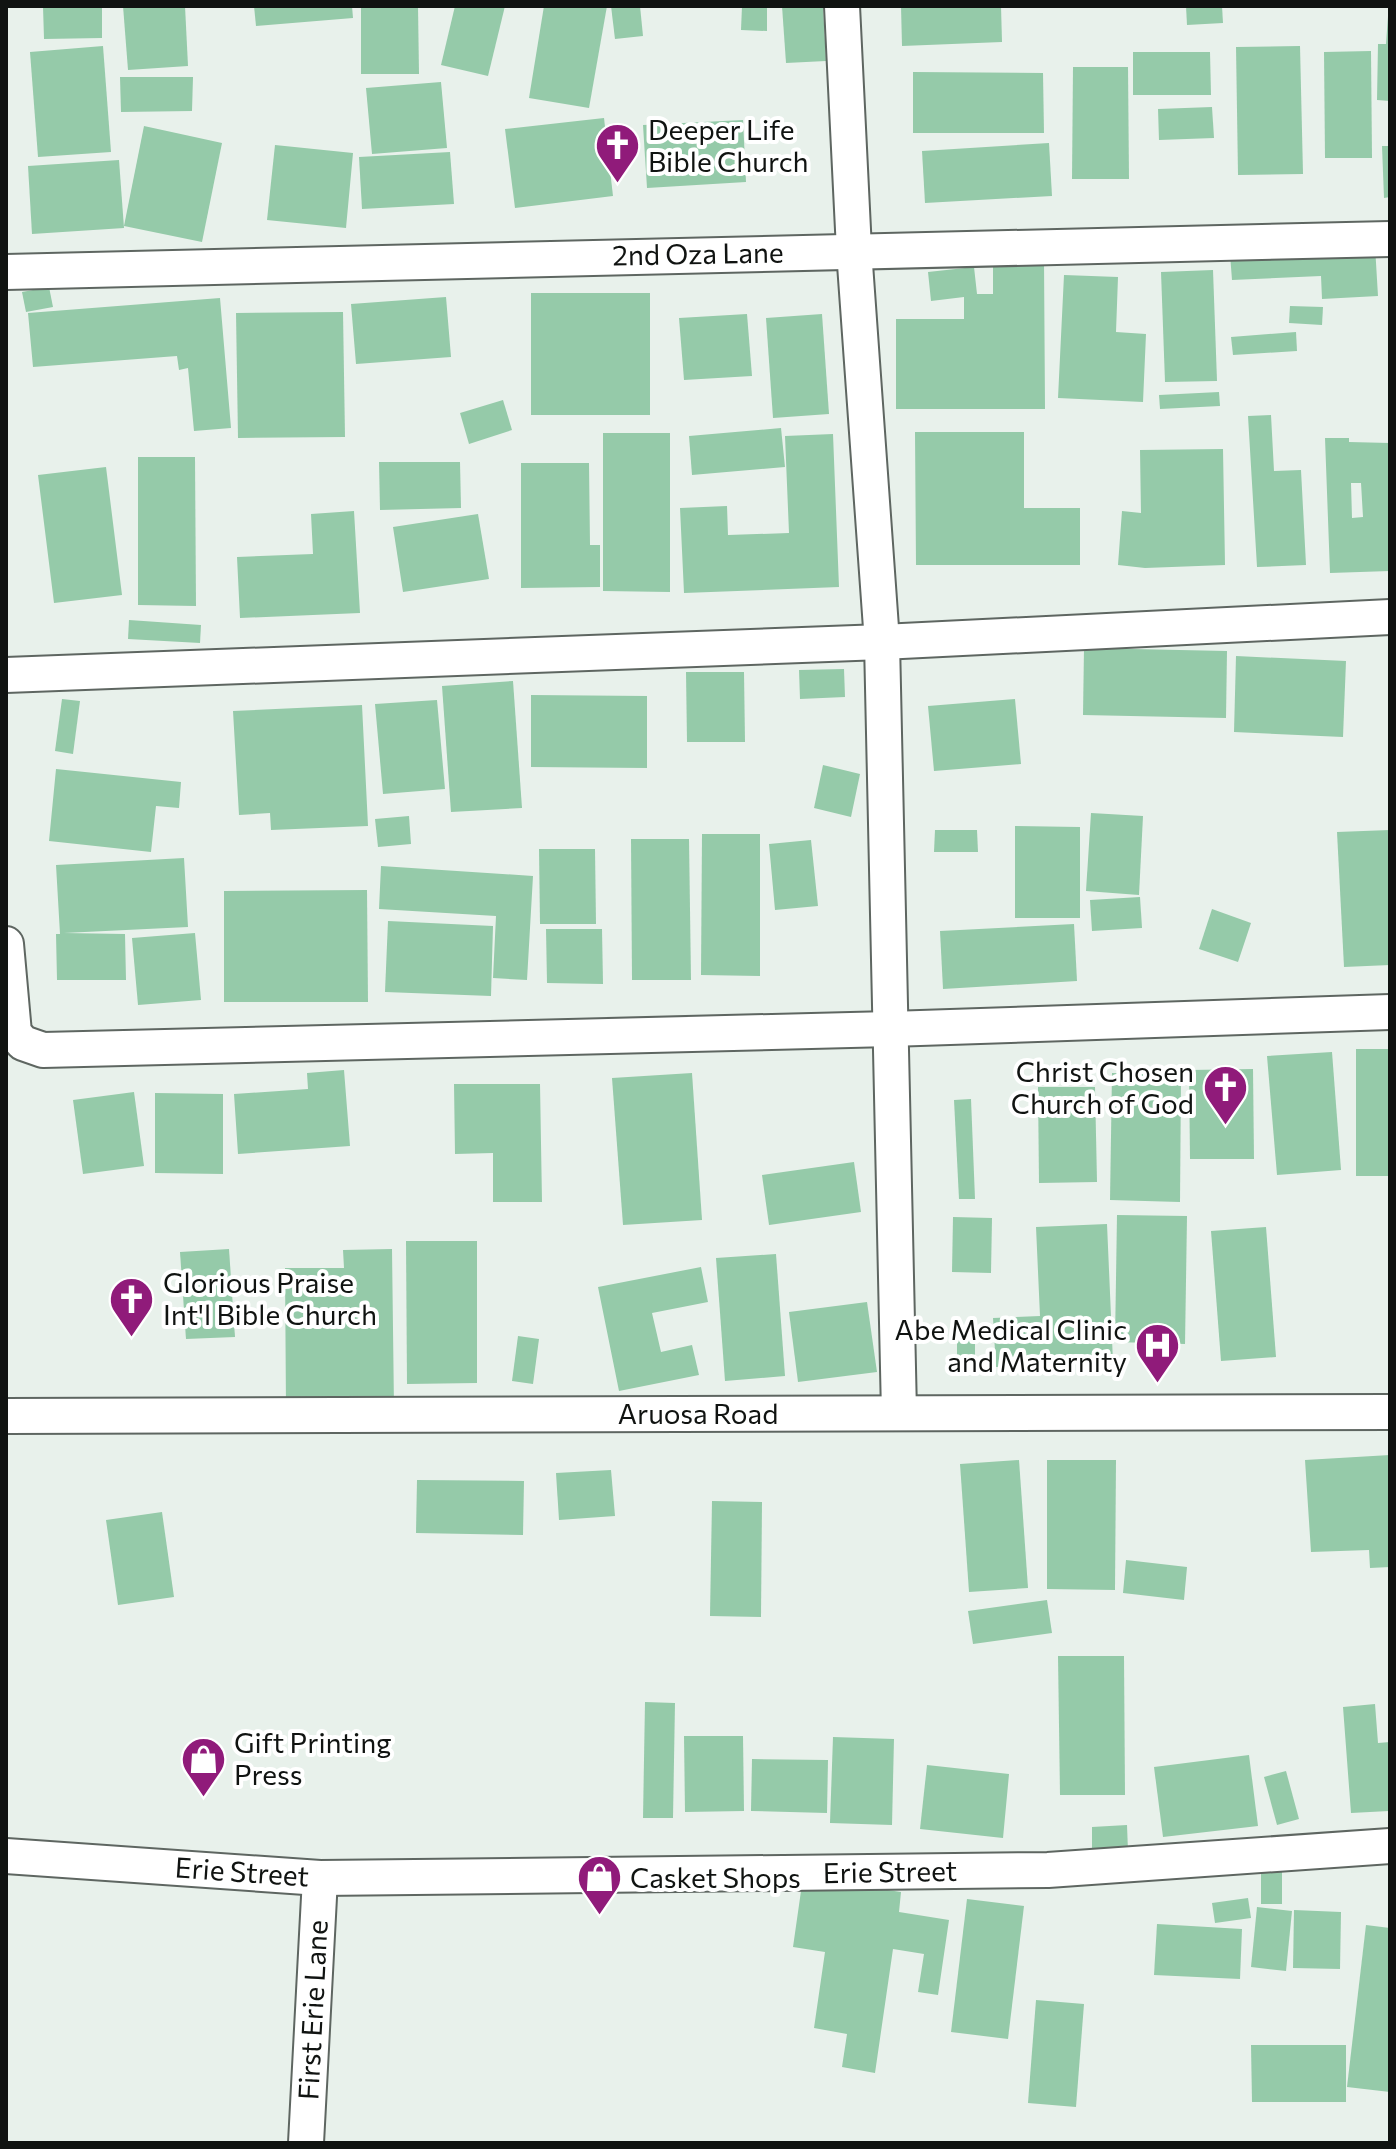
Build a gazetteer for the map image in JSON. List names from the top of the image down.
{
  "streets": {
    "street": [
      "2nd Oza Lane",
      "Aruosa Road",
      "Erie Street",
      "First Erie Lane"
    ]
  },
  "crossings": [
    ["Erie Street", "First Erie Lane"]
  ],
  "places": {
    "church": ["Deeper Life Bible Church", "Christ Chosen Church of God", "Glorious Praise Int'l Bible Church"],
    "hospital": ["Abe Medical Clinic and Maternity"],
    "shop": ["Gift Printing Press", "Casket Shops"]
  }
}
